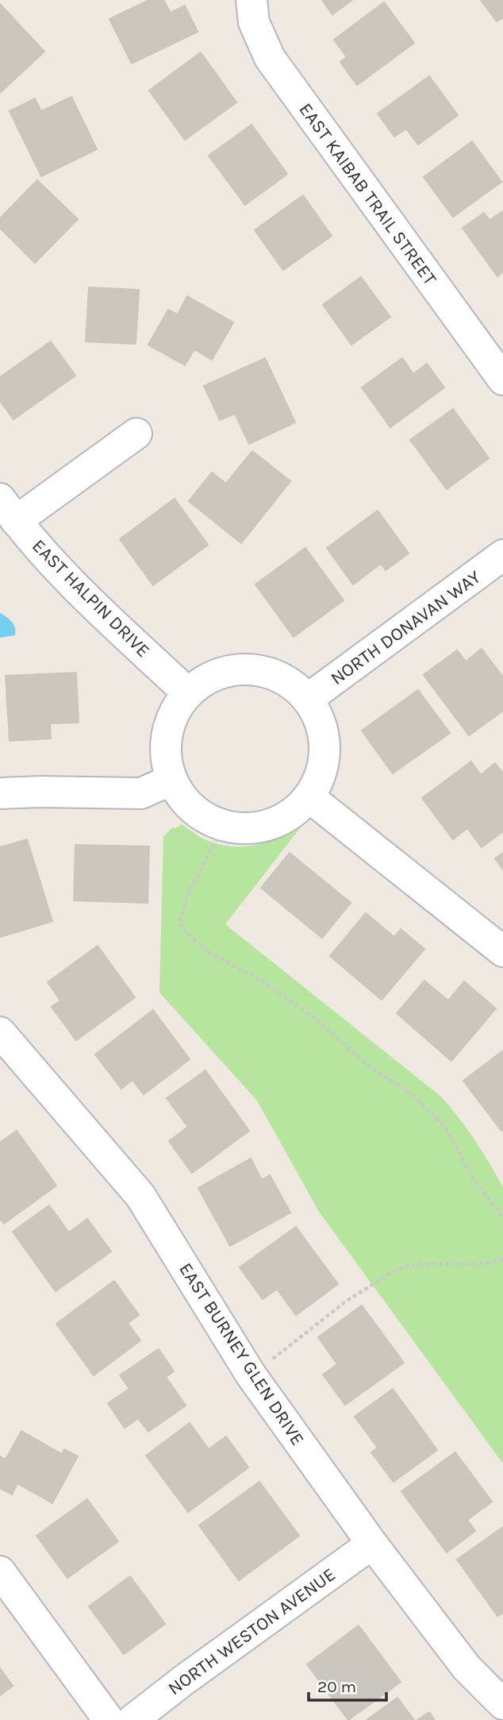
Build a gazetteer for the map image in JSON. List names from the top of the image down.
{
  "streets": {
    "street": [
      "EAST KAIBAB TRAIL STREET",
      "EAST HALPIN DRIVE",
      "NORTH DONAVAN WAY",
      "EAST BURNEY GLEN DRIVE",
      "NORTH WESTON AVENUE"
    ]
  },
  "crossings": [
    ["EAST HALPIN DRIVE", "NORTH DONAVAN WAY"],
    ["EAST BURNEY GLEN DRIVE", "NORTH WESTON AVENUE"]
  ],
  "scale_bar": "20 m"
}
